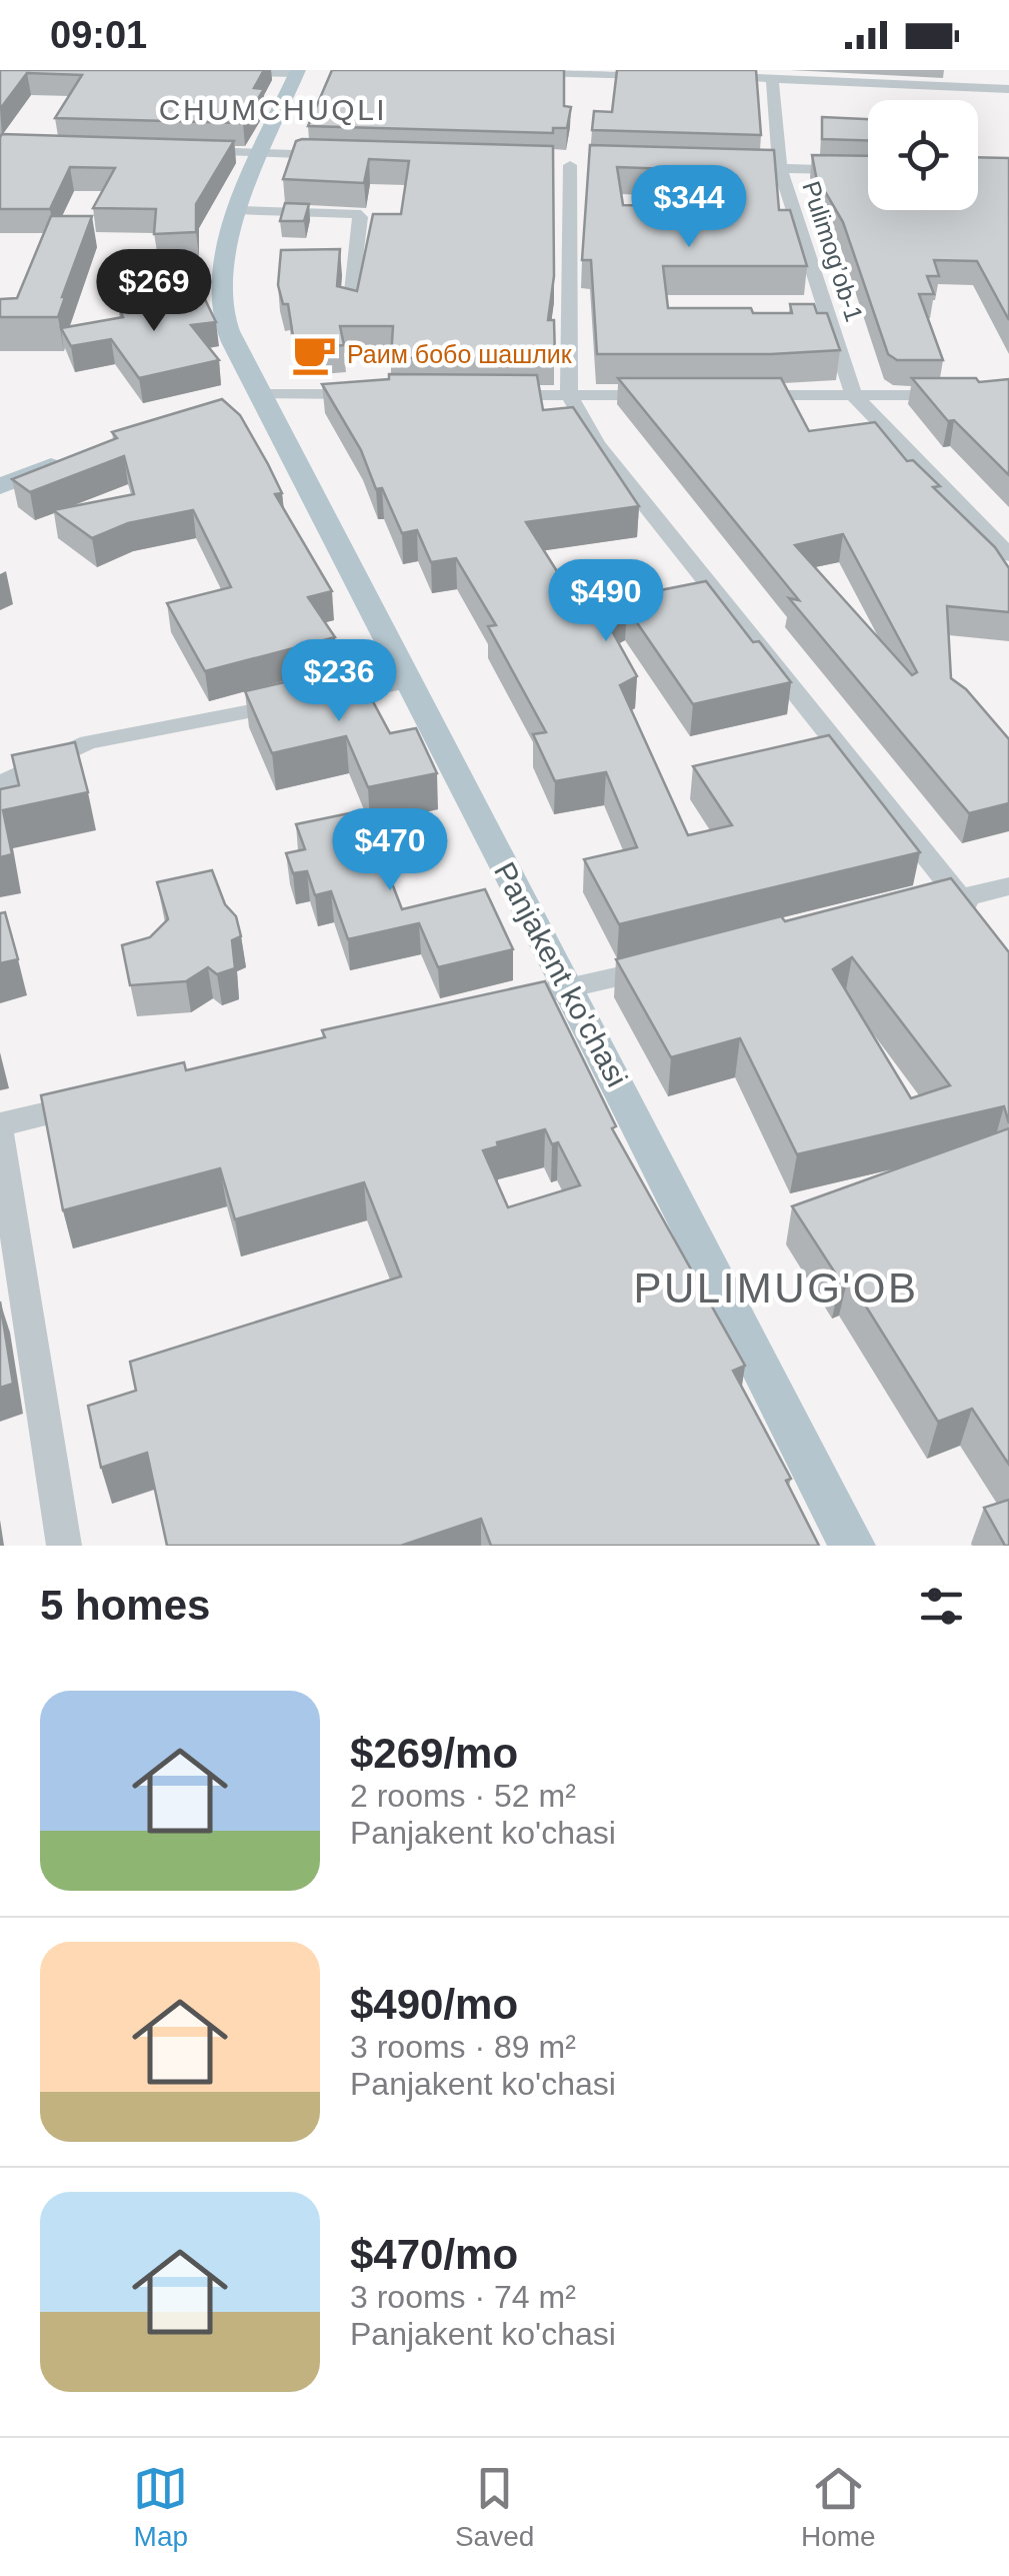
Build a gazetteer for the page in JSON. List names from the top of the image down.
{
  "streets": {
    "main road": ["Panjakent ko'chasi"],
    "street": ["Pulimog’ob-1"]
  },
  "districts": ["CHUMCHUQLI", "PULIMUG'OB"],
  "places": {
    "cafe": ["Раим бобо шашлик"]
  },
  "page": {
    "status": "09:01",
    "price": [
      "$344",
      "$269",
      "$490",
      "$236",
      "$470"
    ],
    "heading": "5 homes",
    "list": [
      {
        "name": "$269/mo",
        "note": "2 rooms · 52 m² · Panjakent ko'chasi"
      },
      {
        "name": "$490/mo",
        "note": "3 rooms · 89 m² · Panjakent ko'chasi"
      },
      {
        "name": "$470/mo",
        "note": "3 rooms · 74 m² · Panjakent ko'chasi"
      }
    ],
    "tabs": ["Map", "Saved", "Home"]
  }
}
